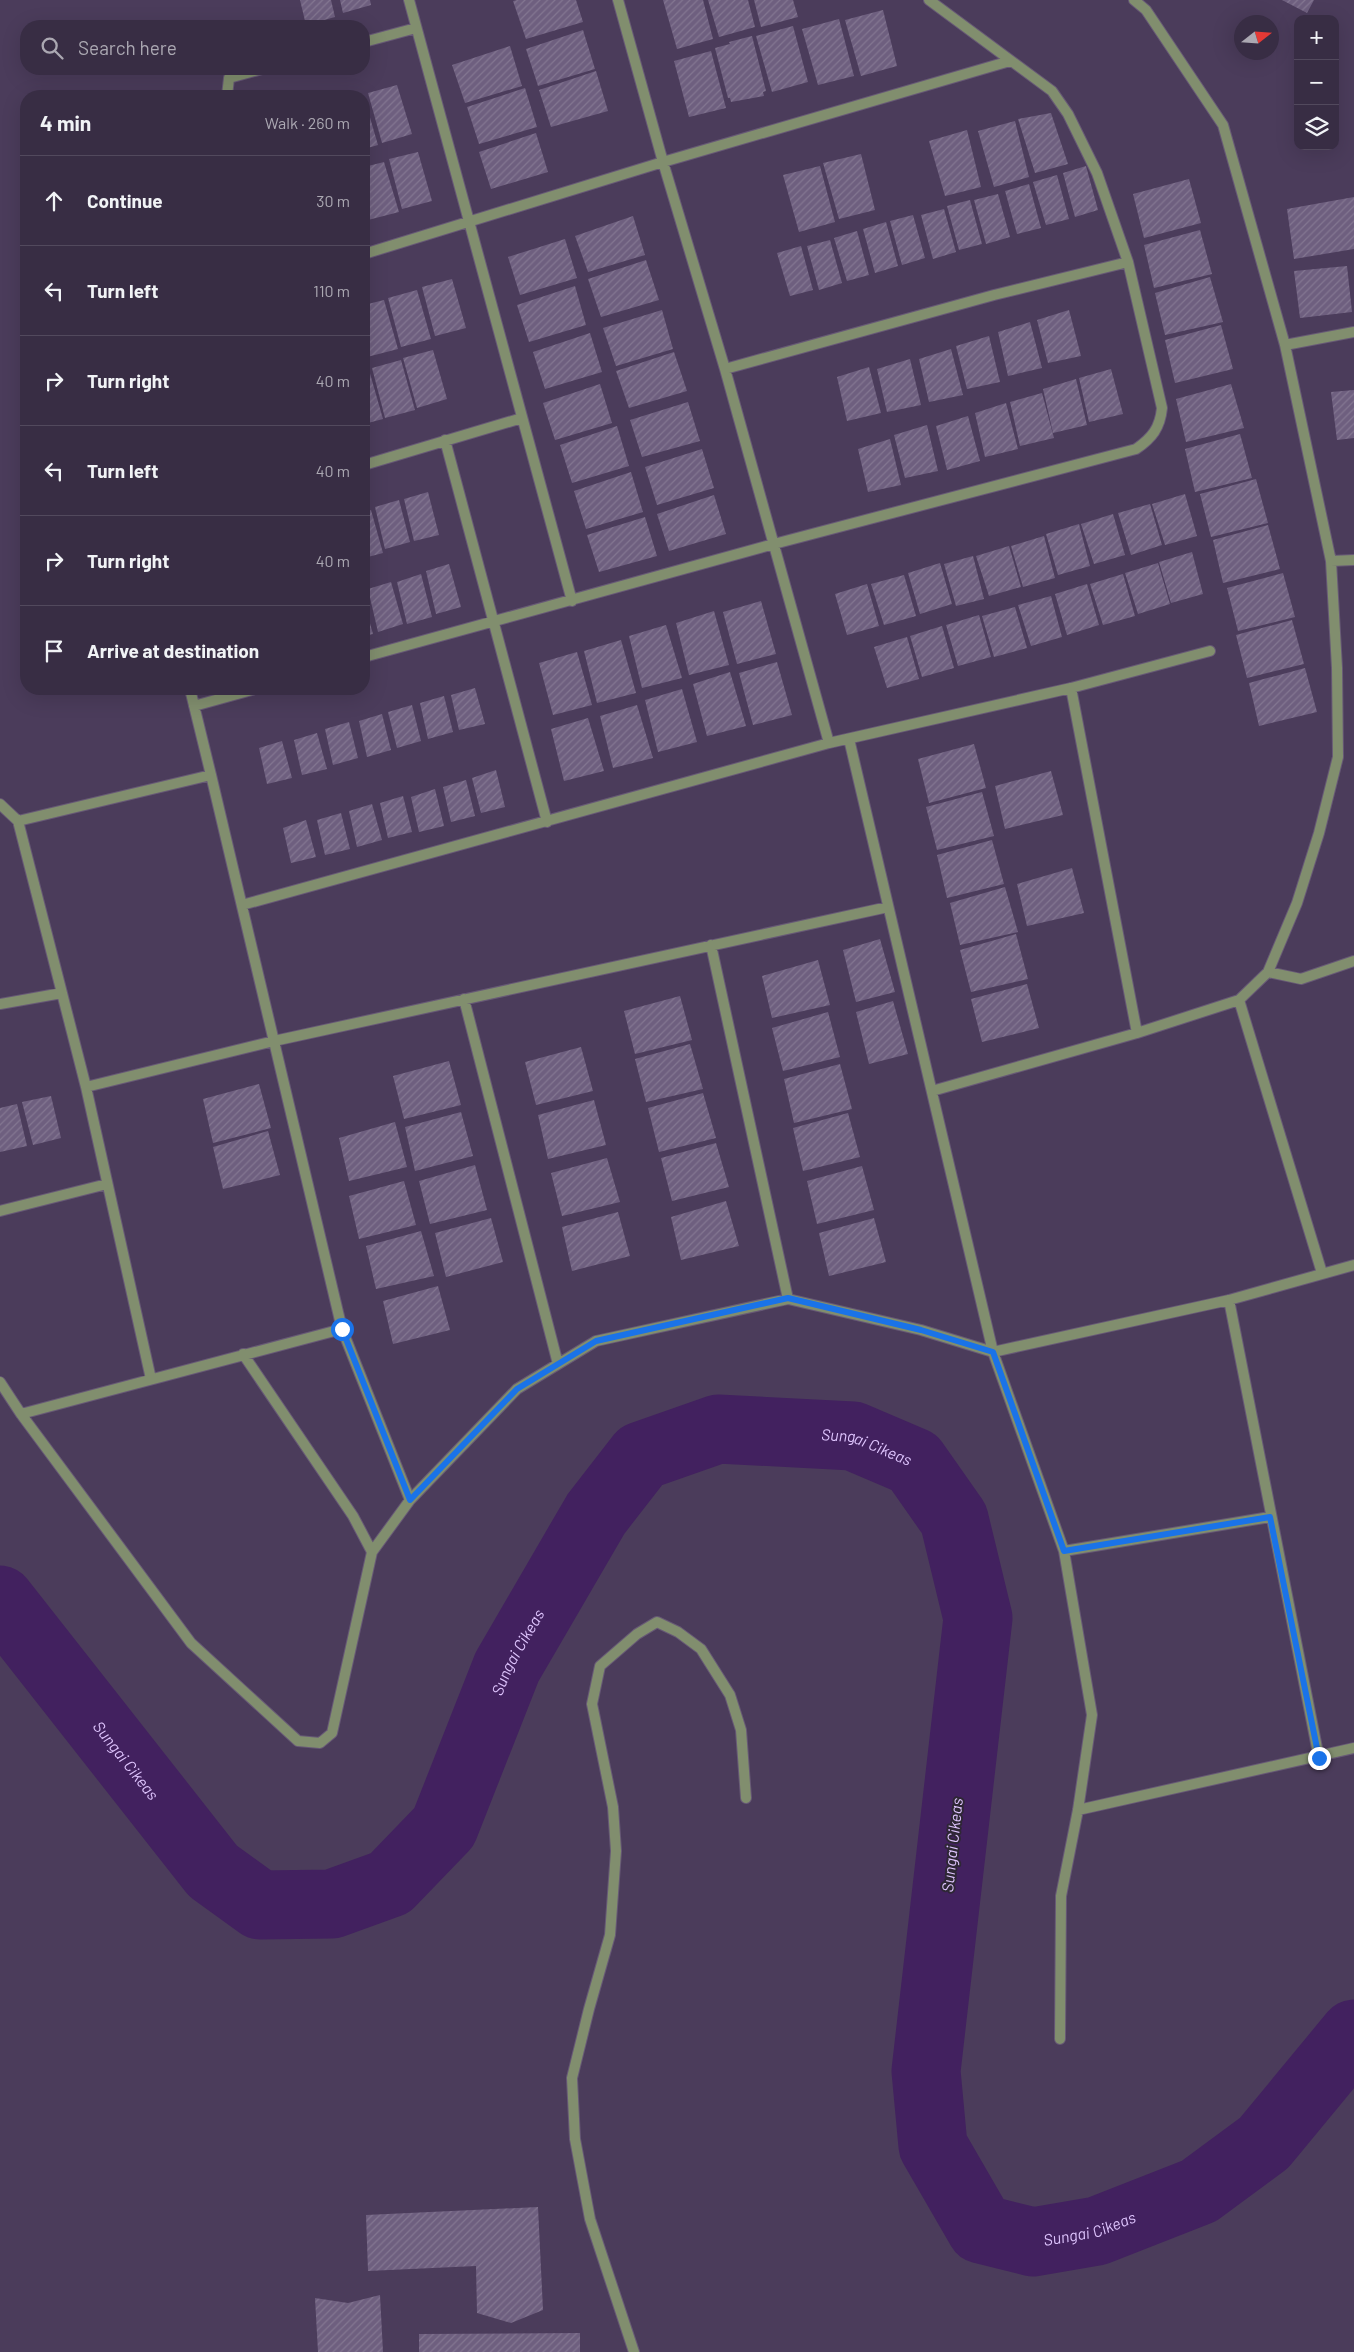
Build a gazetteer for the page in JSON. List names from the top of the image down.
{
  "water": ["Sungai Cikeas"],
  "north": "right",
  "page": {
    "map_buttons": ["+", "−"],
    "search": "Search here",
    "heading": ["4 min", "Walk · 260 m"],
    "list": [
      ["Continue", "30 m"],
      ["Turn left", "110 m"],
      ["Turn right", "40 m"],
      ["Turn left", "40 m"],
      ["Turn right", "40 m"],
      "Arrive at destination"
    ]
  }
}
